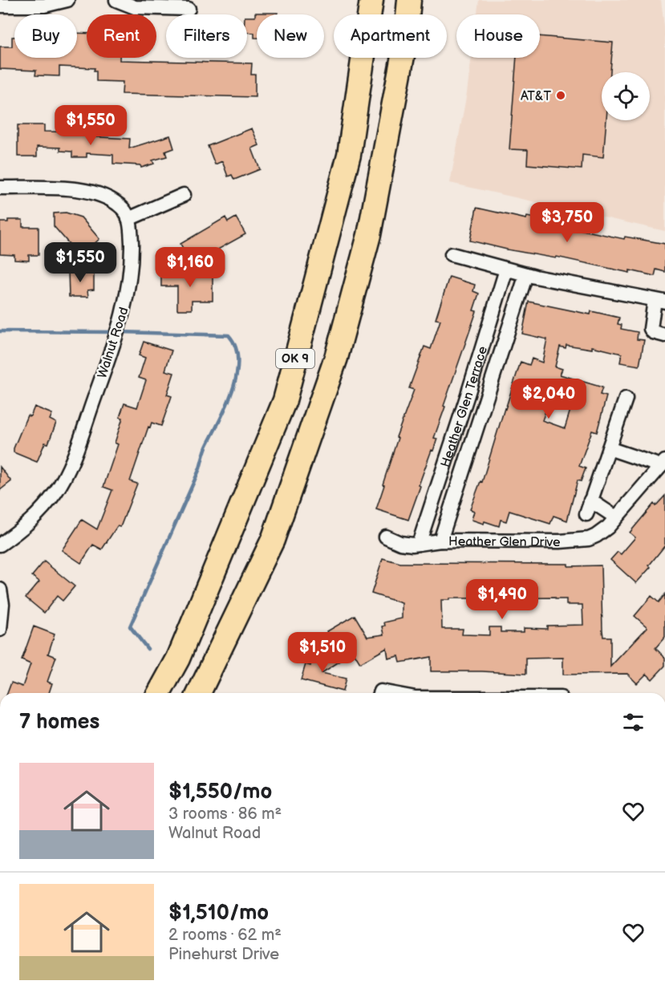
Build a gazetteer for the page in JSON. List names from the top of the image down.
{
  "streets": {
    "highway": ["OK 9"],
    "street": ["Walnut Road", "Heather Glen Terrace", "Heather Glen Drive"]
  },
  "crossings": [
    ["Heather Glen Terrace", "Heather Glen Drive"]
  ],
  "places": ["AT&T"],
  "page": {
    "chip": [
      "Buy",
      "Rent",
      "Filters",
      "New",
      "Apartment",
      "House"
    ],
    "price": [
      "$1,550",
      "$3,750",
      "$1,550",
      "$1,160",
      "$2,040",
      "$1,490",
      "$1,510"
    ],
    "heading": "7 homes",
    "list": [
      {
        "name": "$1,550/mo",
        "note": "3 rooms · 86 m² · Walnut Road"
      },
      {
        "name": "$1,510/mo",
        "note": "2 rooms · 62 m² · Pinehurst Drive"
      }
    ]
  }
}
